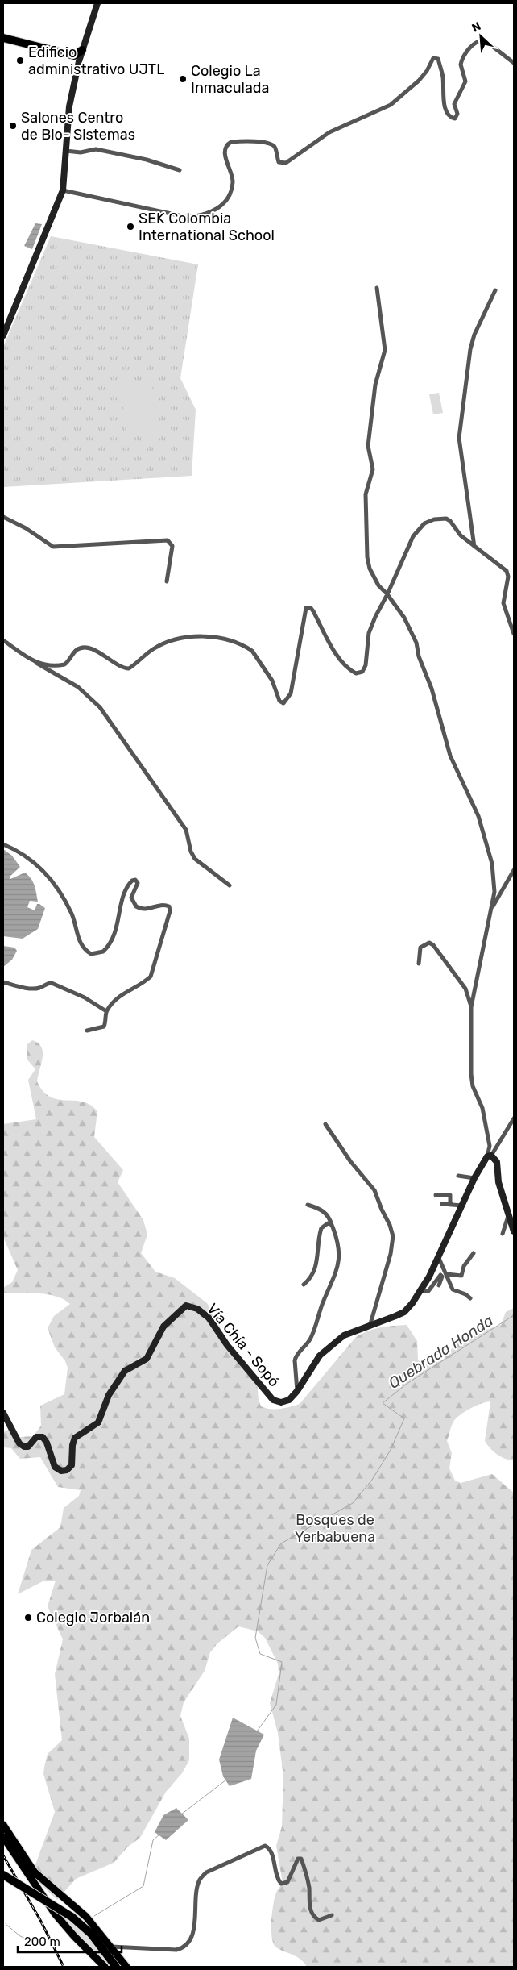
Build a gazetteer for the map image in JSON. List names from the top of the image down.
{
  "streets": {
    "street": ["Vía Chía - Sopó"]
  },
  "water": ["Quebrada Honda"],
  "parks": ["Bosques de Yerbabuena"],
  "places": [
    "Edificio administrativo UJTL",
    "Colegio La Inmaculada",
    "Salones Centro de Bio- Sistemas",
    "SEK Colombia International School",
    "Colegio Jorbalán"
  ],
  "scale_bar": "200 m",
  "north": "top left"
}
